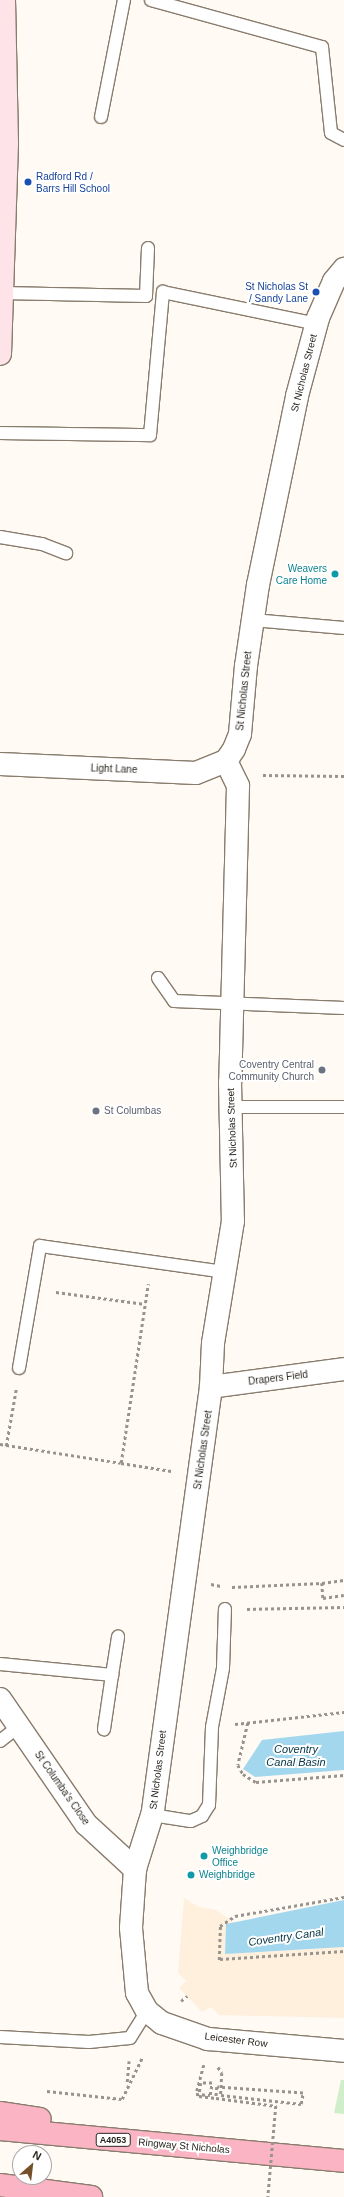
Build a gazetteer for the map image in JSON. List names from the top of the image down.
{
  "streets": {
    "highway": ["A4053", "Ringway St Nicholas"],
    "street": [
      "St Nicholas Street",
      "Light Lane",
      "Drapers Field",
      "St Columba's Close",
      "Leicester Row"
    ]
  },
  "crossings": [
    ["St Nicholas Street", "Light Lane"],
    ["St Nicholas Street", "Drapers Field"],
    ["St Nicholas Street", "St Columba's Close"],
    ["St Nicholas Street", "Leicester Row"]
  ],
  "water": ["Coventry Canal Basin", "Coventry Canal"],
  "places": [
    "Radford Rd / Barrs Hill School",
    "St Nicholas St / Sandy Lane",
    "Weavers Care Home",
    "Coventry Central Community Church",
    "St Columbas",
    "Weighbridge Office",
    "Weighbridge"
  ],
  "north": "top right"
}
